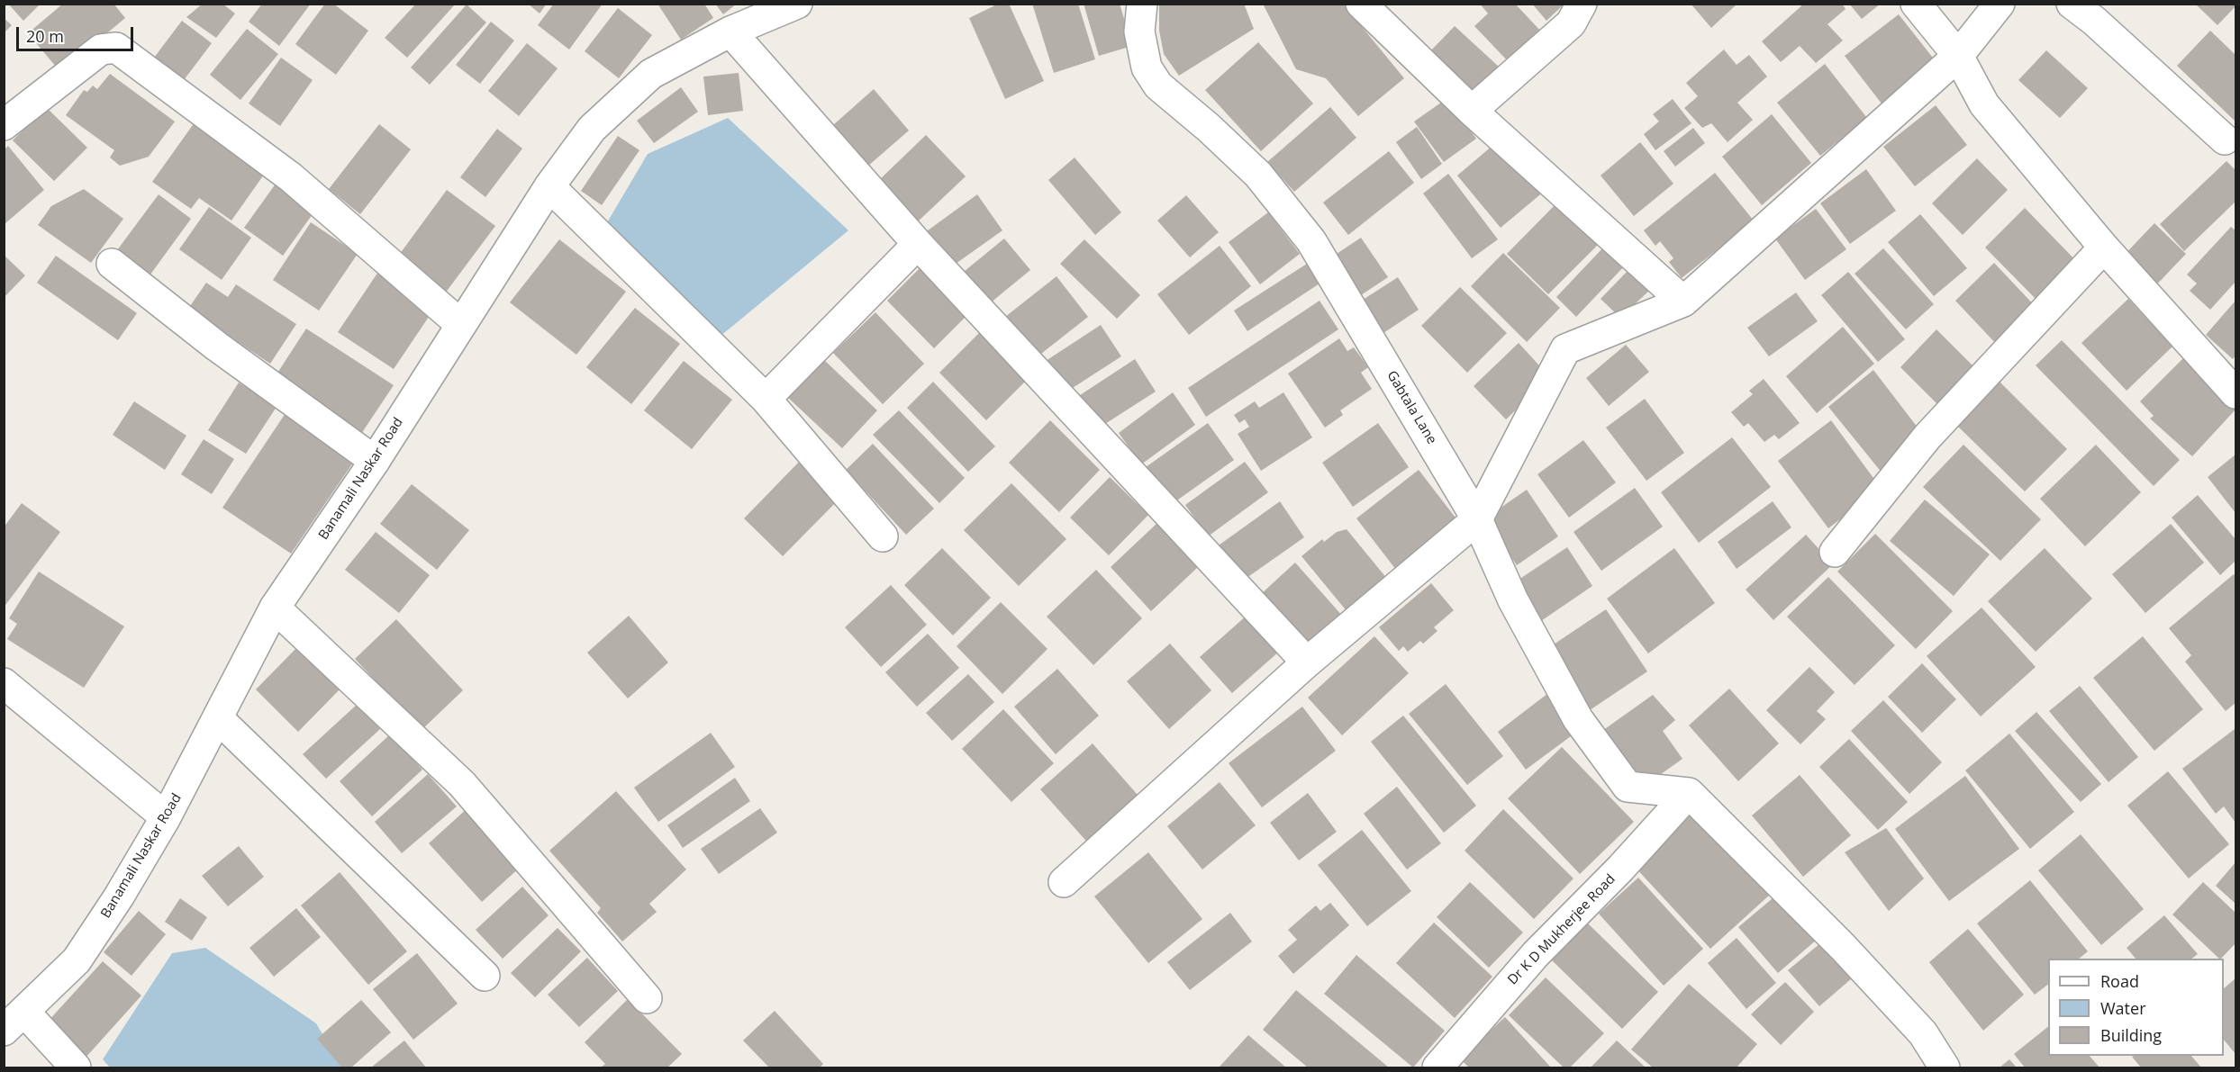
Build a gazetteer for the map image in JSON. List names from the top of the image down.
{
  "streets": {
    "street": ["Gabtala Lane", "Banamali Naskar Road", "Dr K D Mukherjee Road"]
  },
  "crossings": [
    ["Gabtala Lane", "Dr K D Mukherjee Road"]
  ],
  "legend": ["Road", "Water", "Building"],
  "scale_bar": "20 m"
}
